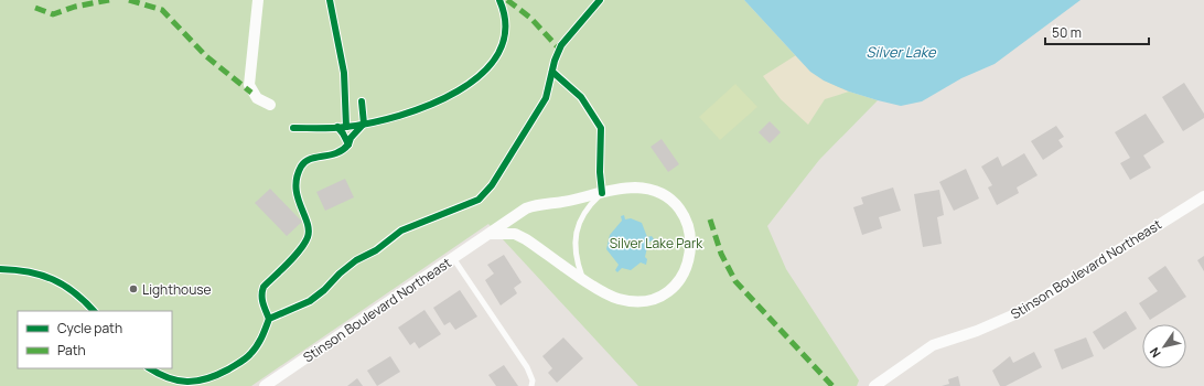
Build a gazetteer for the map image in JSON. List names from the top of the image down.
{
  "streets": {
    "street": ["Stinson Boulevard Northeast"]
  },
  "water": ["Silver Lake"],
  "parks": ["Silver Lake Park"],
  "places": ["Lighthouse"],
  "legend": ["Cycle path", "Path"],
  "scale_bar": "50 m",
  "north": "bottom left"
}
